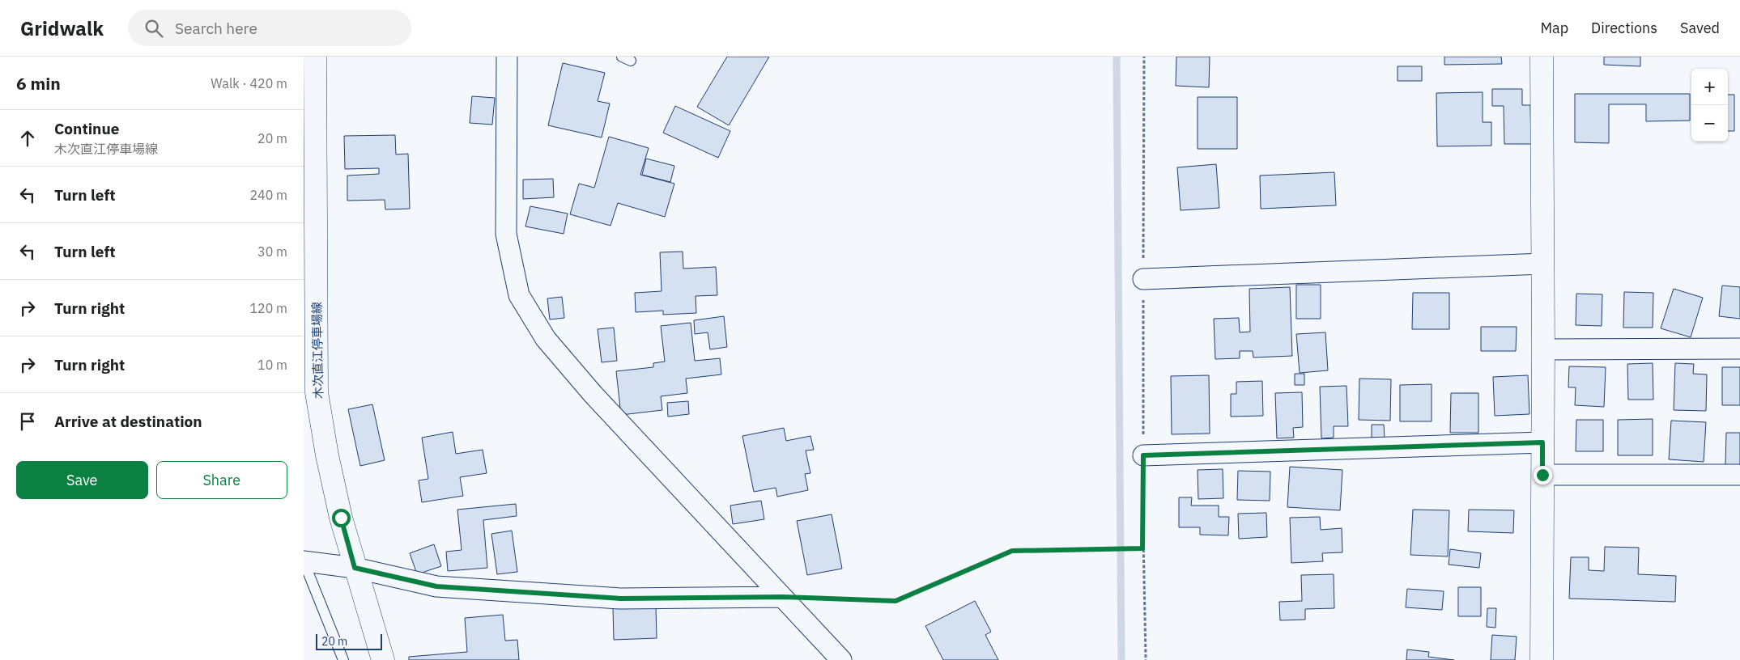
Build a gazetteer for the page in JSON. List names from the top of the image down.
{
  "streets": {
    "street": ["木次直江停車場線"]
  },
  "scale_bar": "20 m",
  "page": {
    "header": "Gridwalk",
    "search": "Search here",
    "nav": ["Map", "Directions", "Saved"],
    "heading": ["6 min", "Walk · 420 m"],
    "map_buttons": ["+", "−"],
    "list": [
      ["Continue", "木次直江停車場線", "20 m"],
      ["Turn left", "240 m"],
      ["Turn left", "30 m"],
      ["Turn right", "120 m"],
      ["Turn right", "10 m"],
      "Arrive at destination"
    ],
    "buttons": ["Save", "Share"],
    "scale": "20 m"
  }
}
